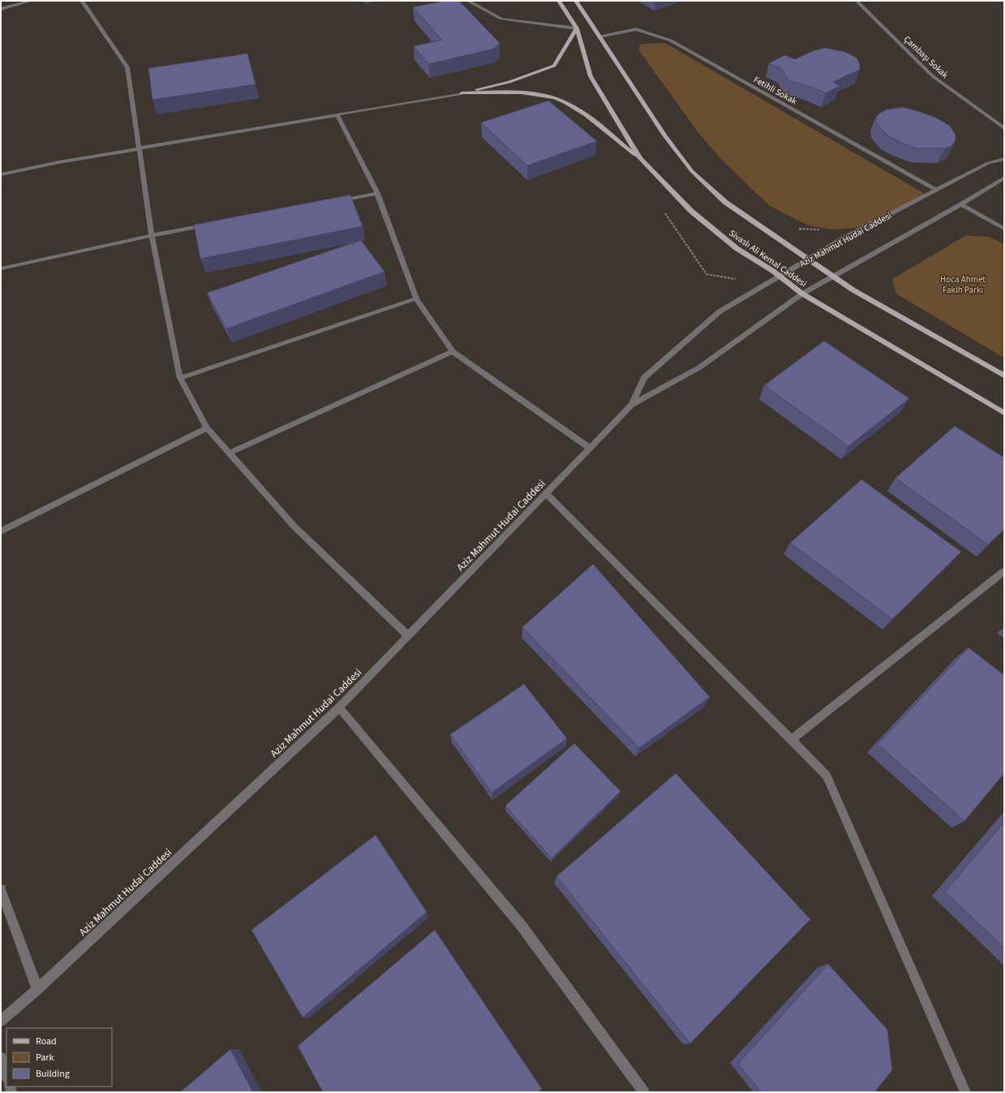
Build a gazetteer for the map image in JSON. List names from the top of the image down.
{
  "streets": {
    "main road": ["Sivaslı Ali Kemal Caddesi"],
    "street": ["Çambaşı Sokak", "Fetihli Sokak", "Aziz Mahmut Hudai Caddesi"]
  },
  "crossings": [
    ["Fetihli Sokak", "Aziz Mahmut Hudai Caddesi"],
    ["Fetihli Sokak", "Sivaslı Ali Kemal Caddesi"],
    ["Aziz Mahmut Hudai Caddesi", "Sivaslı Ali Kemal Caddesi"]
  ],
  "parks": ["Hoca Ahmet Fakih Parkı"],
  "legend": ["Road", "Park", "Building"]
}
